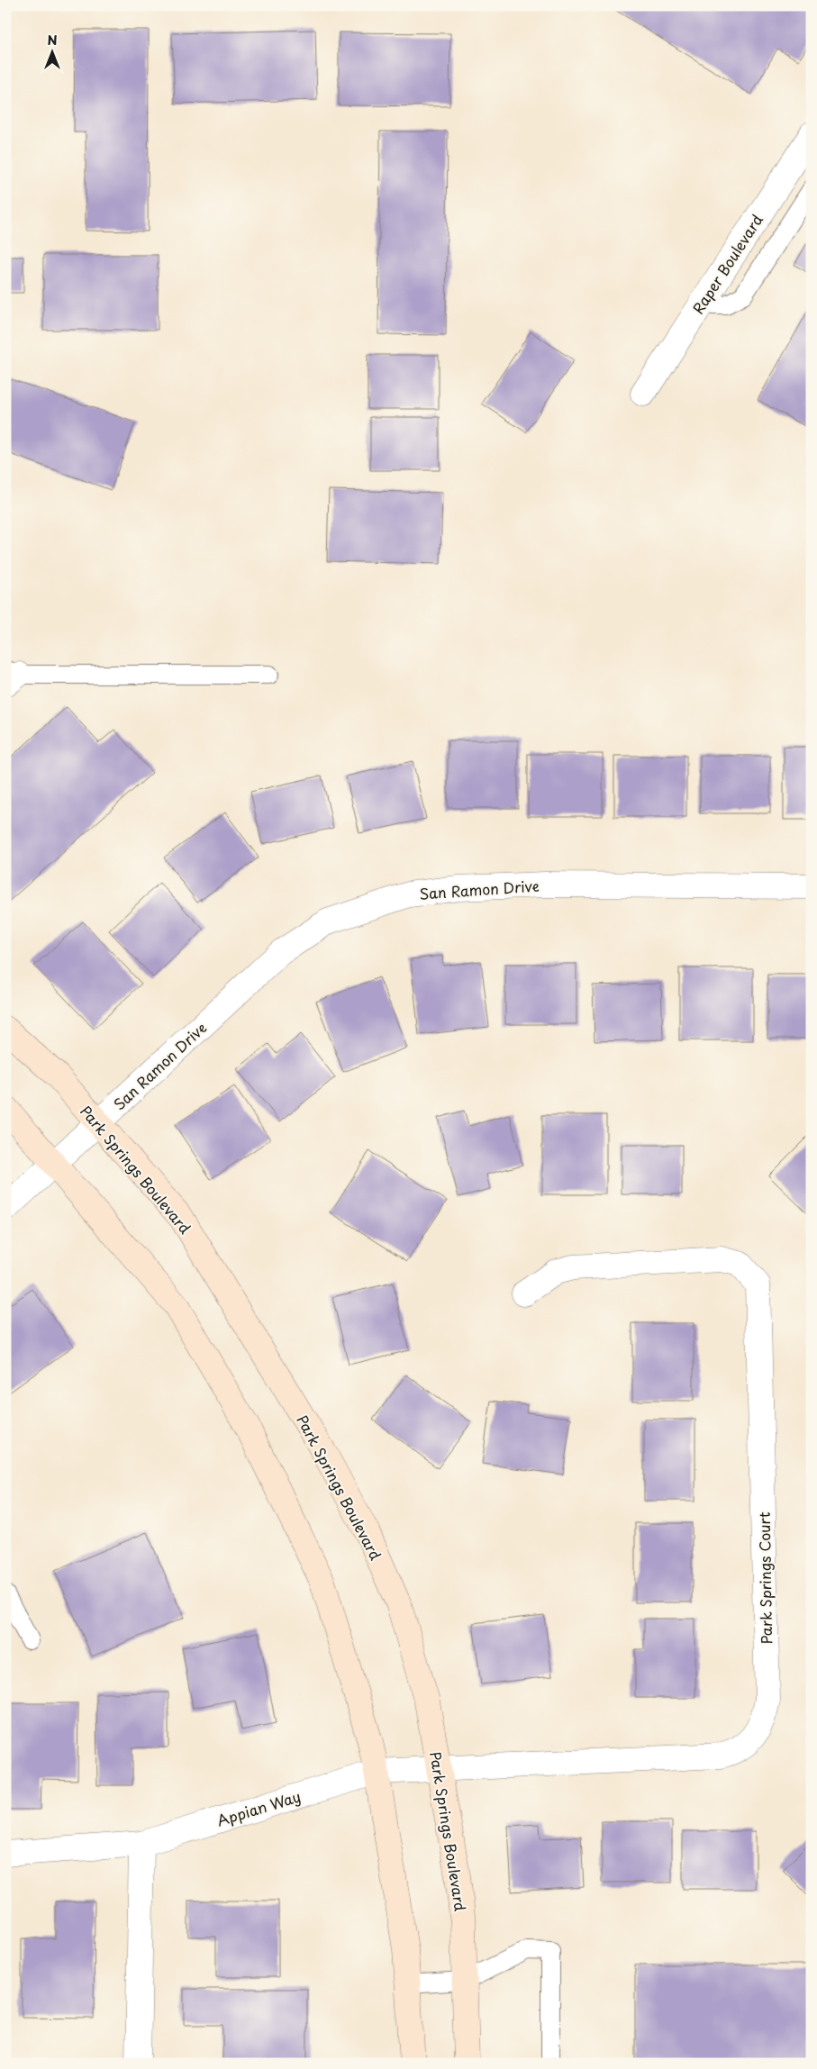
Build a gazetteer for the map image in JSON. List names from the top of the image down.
{
  "streets": {
    "main road": ["Park Springs Boulevard"],
    "street": [
      "Raper Boulevard",
      "San Ramon Drive",
      "Park Springs Court",
      "Appian Way"
    ]
  },
  "crossings": [
    ["San Ramon Drive", "Park Springs Boulevard"],
    ["Park Springs Boulevard", "Park Springs Court"],
    ["Park Springs Court", "Appian Way"]
  ],
  "north": "top"
}
